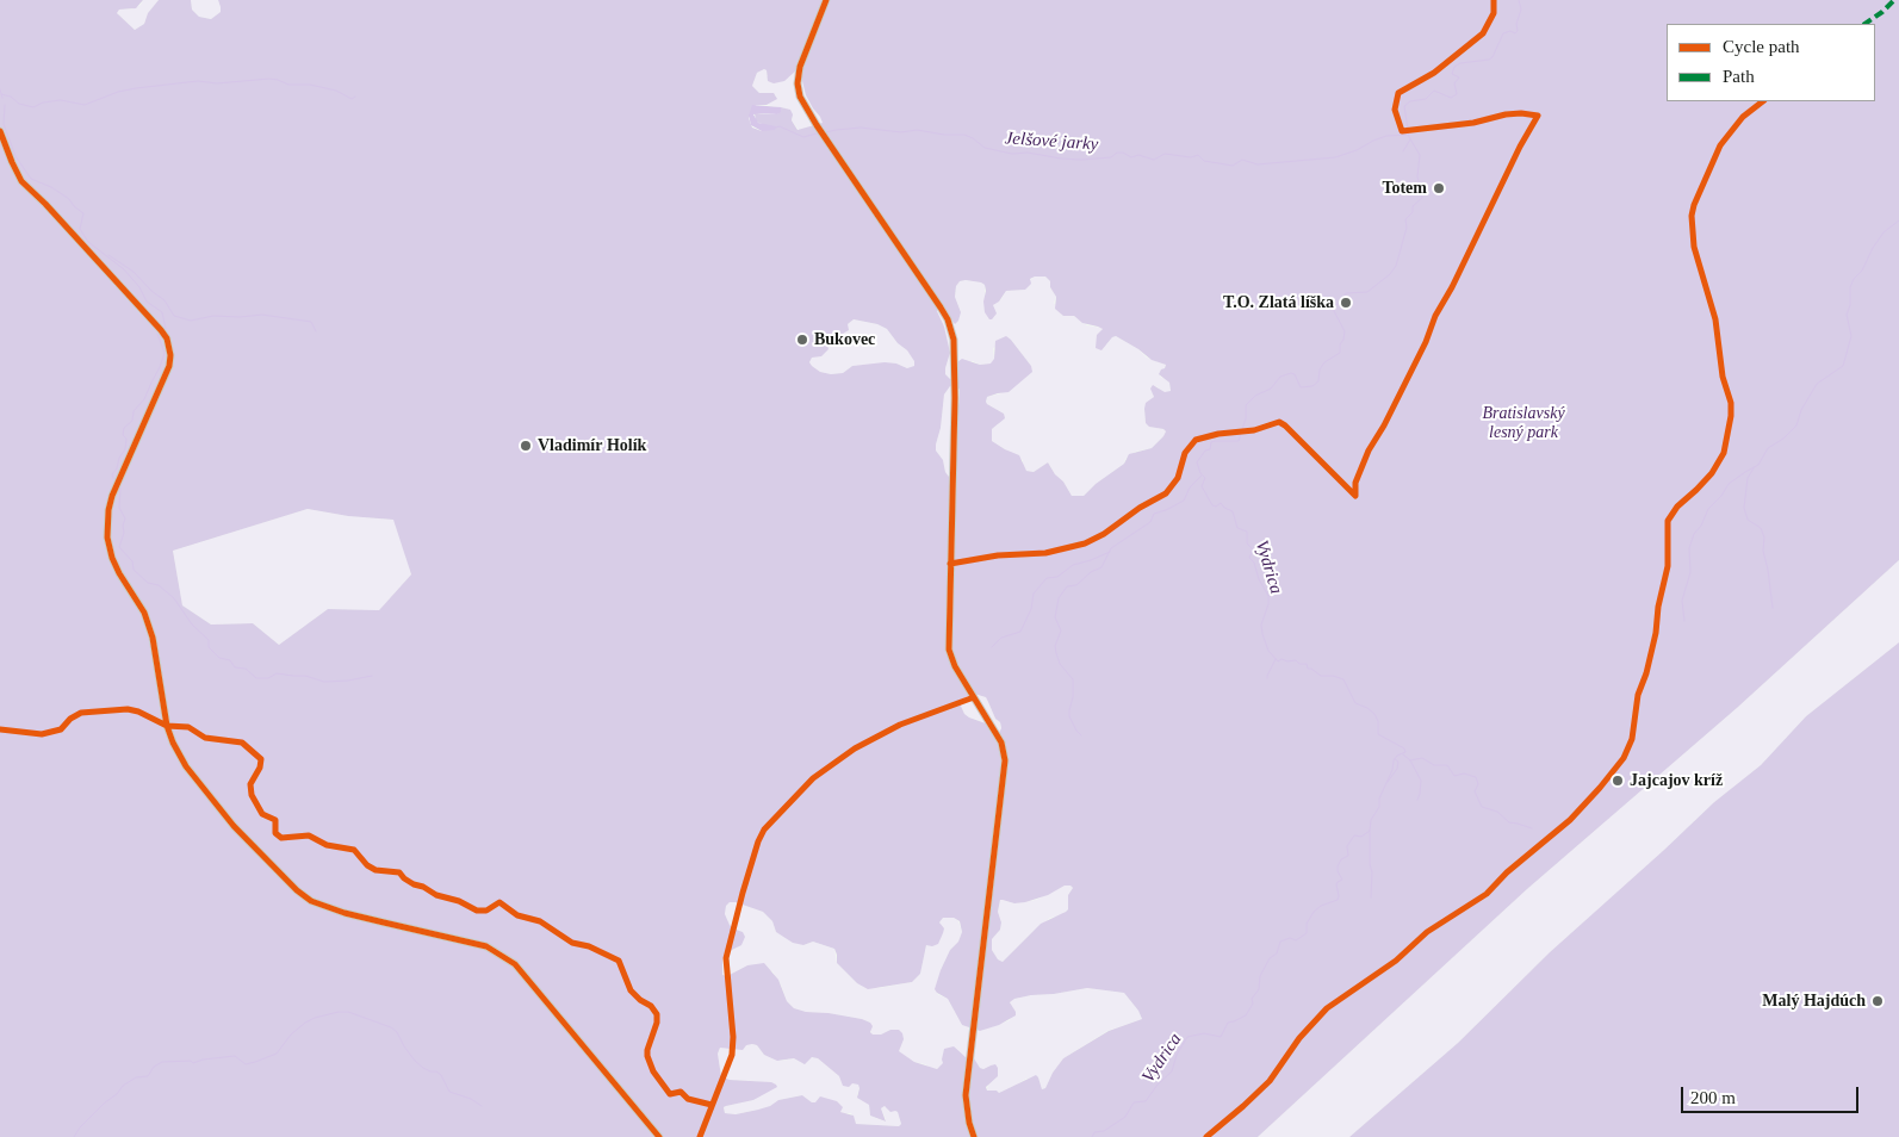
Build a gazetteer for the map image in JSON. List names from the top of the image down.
{
  "water": ["Jelšové jarky", "Vydrica"],
  "parks": ["Bratislavský lesný park"],
  "places": [
    "Totem",
    "T.O. Zlatá líška",
    "Bukovec",
    "Vladimír Holík",
    "Jajcajov kríž",
    "Malý Hajdúch"
  ],
  "legend": ["Cycle path", "Path"],
  "scale_bar": "200 m"
}
